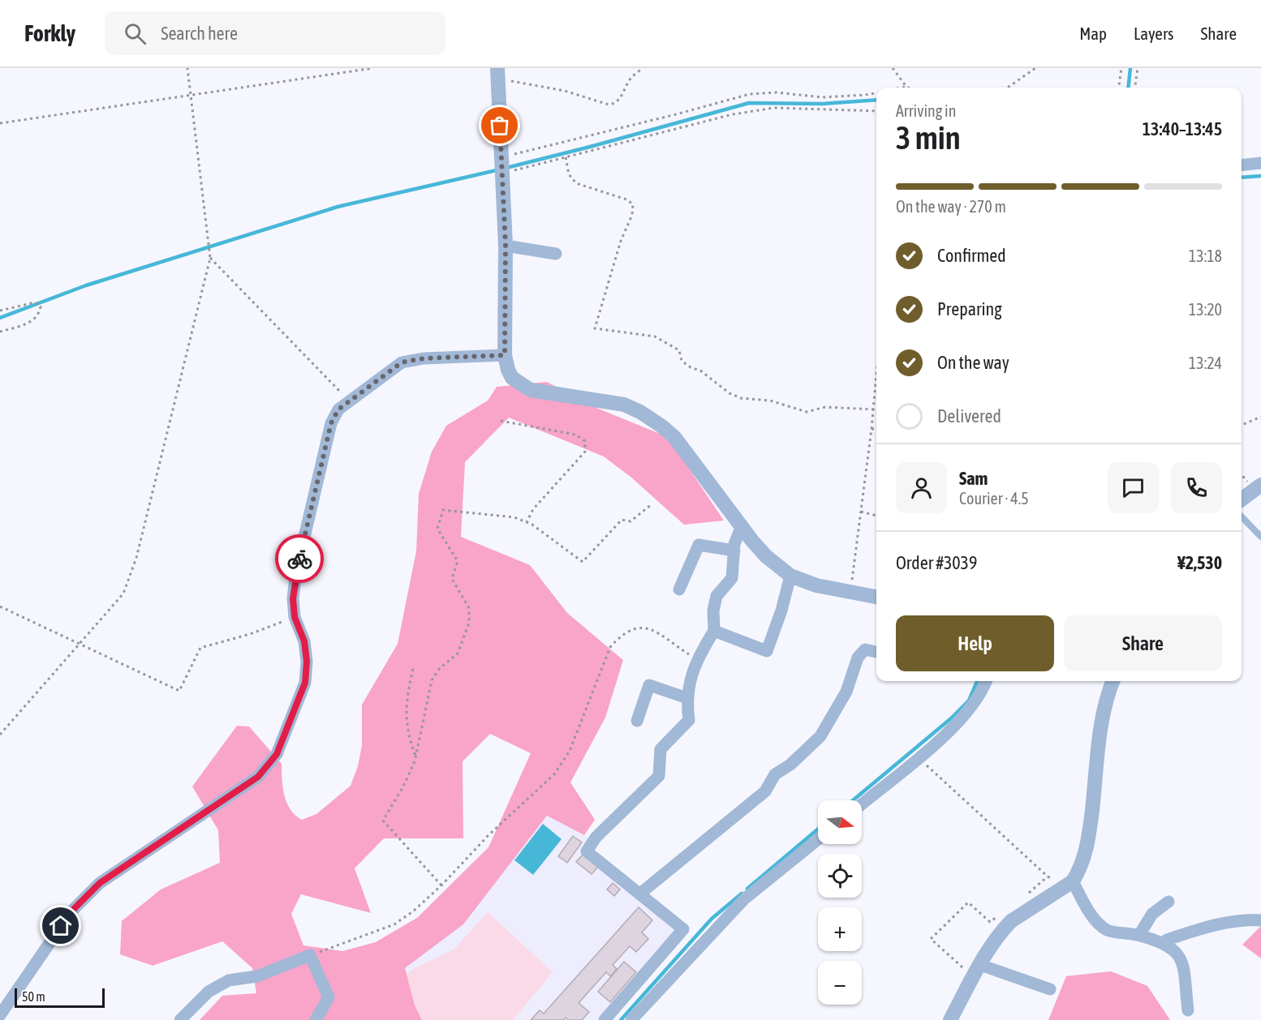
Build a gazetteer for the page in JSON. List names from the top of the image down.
{
  "scale_bar": "50 m",
  "north": "right",
  "page": {
    "header": "Forkly",
    "search": "Search here",
    "nav": ["Map", "Layers", "Share"],
    "heading": ["3 min", "Arriving in", "13:40–13:45"],
    "panel": [
      "Sam",
      "Courier · 4.5",
      "Order #3039",
      "¥2,530"
    ],
    "bar": "On the way · 270 m",
    "list": [
      ["Confirmed", "13:18"],
      ["Preparing", "13:20"],
      ["On the way", "13:24"],
      "Delivered"
    ],
    "buttons": ["Help", "Share"],
    "map_buttons": ["+", "−"],
    "scale": "50 m"
  }
}
